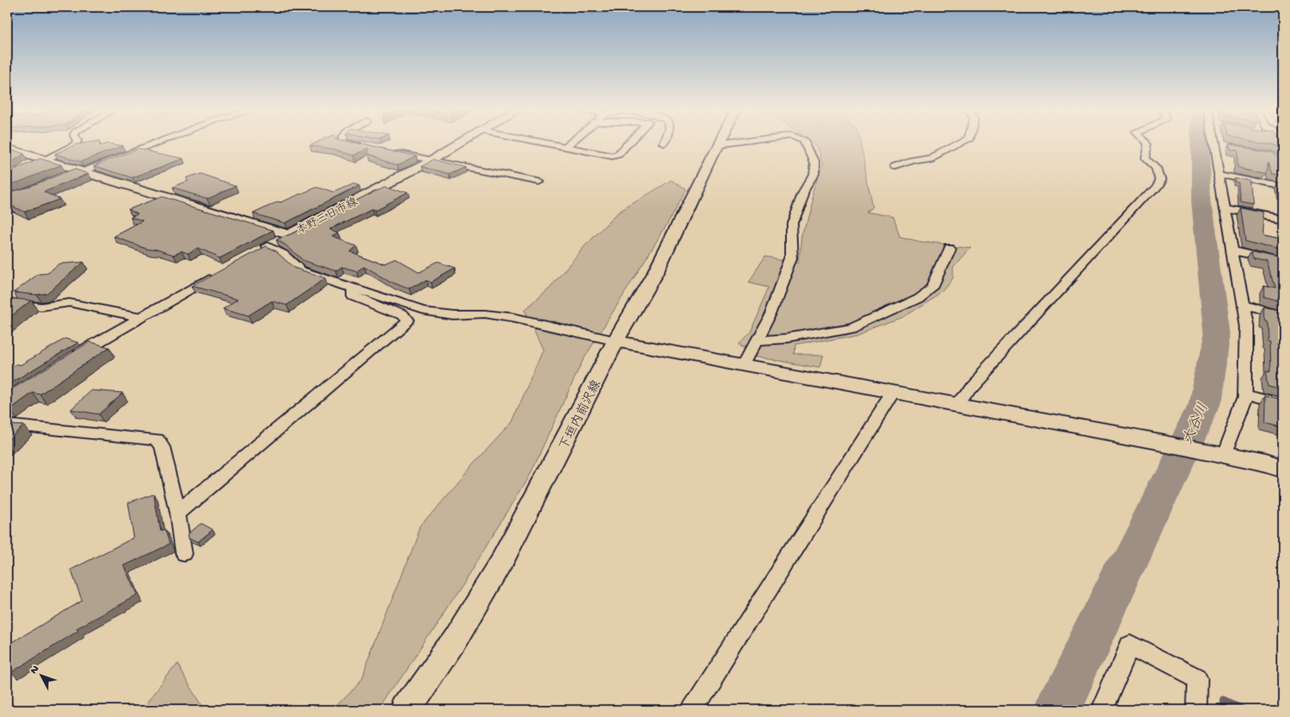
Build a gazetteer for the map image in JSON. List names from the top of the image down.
{
  "streets": {
    "main road": ["本野三日市線", "下垣内前沢線"]
  },
  "water": ["大谷川"],
  "north": "top left"
}
